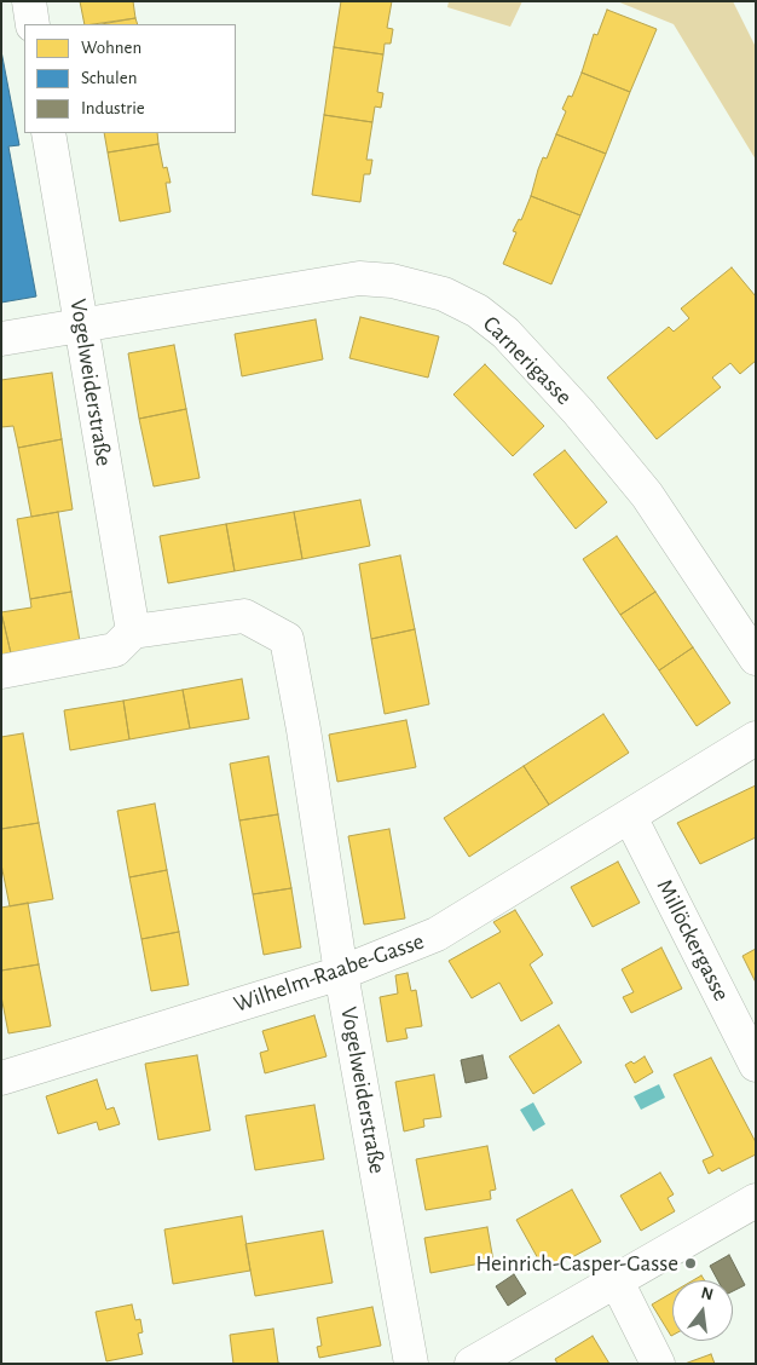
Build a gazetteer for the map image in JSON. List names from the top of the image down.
{
  "streets": {
    "street": [
      "Carnerigasse",
      "Vogelweiderstraße",
      "Millöckergasse",
      "Wilhelm-Raabe-Gasse"
    ]
  },
  "crossings": [
    ["Carnerigasse", "Vogelweiderstraße"],
    ["Vogelweiderstraße", "Wilhelm-Raabe-Gasse"],
    ["Millöckergasse", "Wilhelm-Raabe-Gasse"]
  ],
  "places": ["Heinrich-Casper-Gasse"],
  "legend": ["Wohnen", "Schulen", "Industrie"],
  "north": "top"
}
